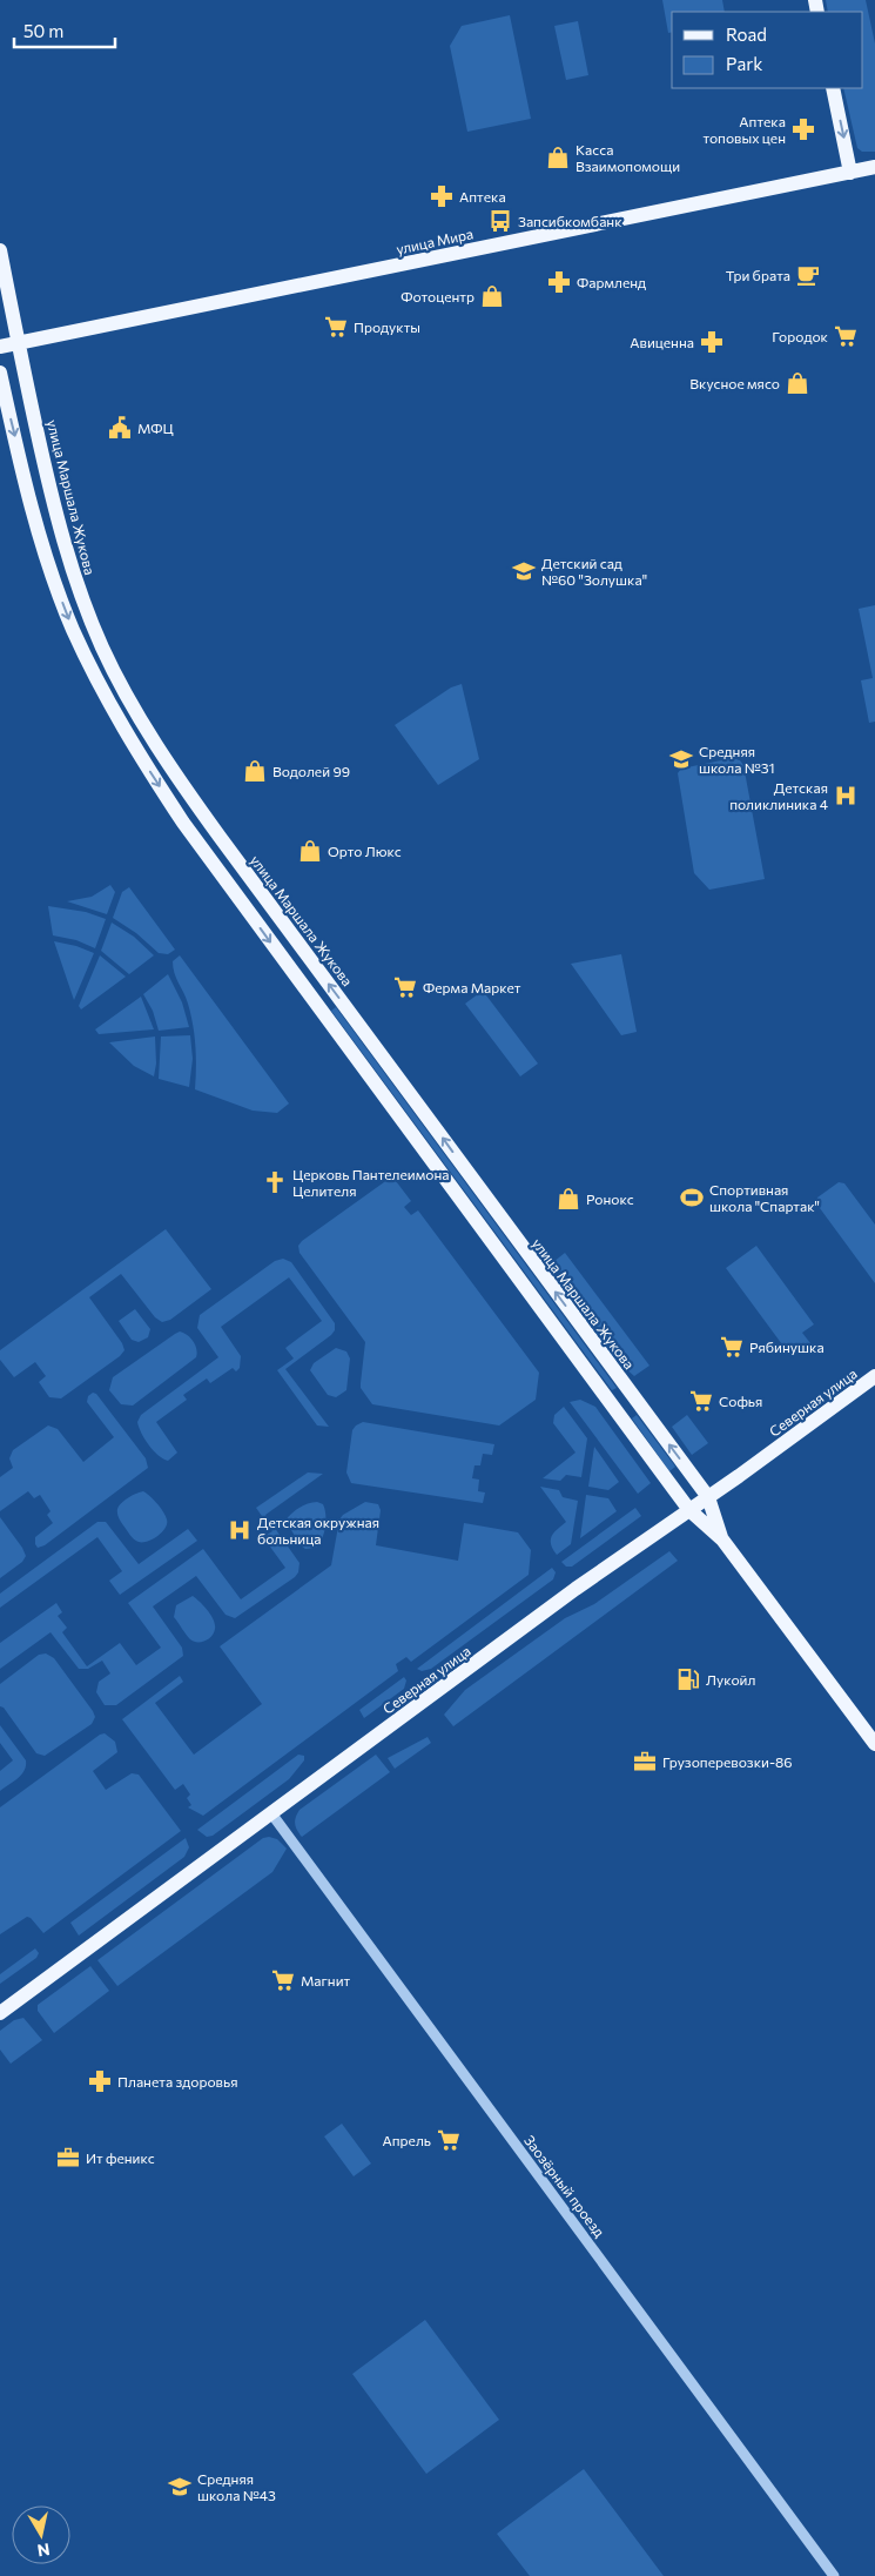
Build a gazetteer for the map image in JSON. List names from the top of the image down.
{
  "streets": {
    "main road": ["улица Мира", "улица Маршала Жукова", "Северная улица"],
    "street": ["Заозёрный проезд"]
  },
  "crossings": [
    ["улица Мира", "улица Маршала Жукова"],
    ["улица Маршала Жукова", "Северная улица"],
    ["Северная улица", "Заозёрный проезд"]
  ],
  "places": {
    "pharmacy": [
      "Аптека топовых цен",
      "Аптека",
      "Фармленд",
      "Авиценна",
      "Планета здоровья"
    ],
    "shop": [
      "Касса Взаимопомощи",
      "Фотоцентр",
      "Вкусное мясо",
      "Водолей 99",
      "Орто Люкс",
      "Ронокс"
    ],
    "bus stop": ["Запсибкомбанк"],
    "cafe": ["Три брата"],
    "supermarket": [
      "Продукты",
      "Городок",
      "Ферма Маркет",
      "Рябинушка",
      "Софья",
      "Магнит",
      "Апрель"
    ],
    "public building": ["МФЦ"],
    "school or university": ["Детский сад №60 \"Золушка\"", "Средняя школа №31", "Средняя школа №43"],
    "hospital": ["Детская поликлиника 4", "Детская окружная больница"],
    "church": ["Церковь Пантелеимона Целителя"],
    "sports": ["Спортивная школа \"Спартак\""],
    "fuel station": ["Лукойл"],
    "office": ["Грузоперевозки-86", "Ит феникс"]
  },
  "legend": ["Road", "Park"],
  "scale_bar": "50 m",
  "north": "bottom"
}
